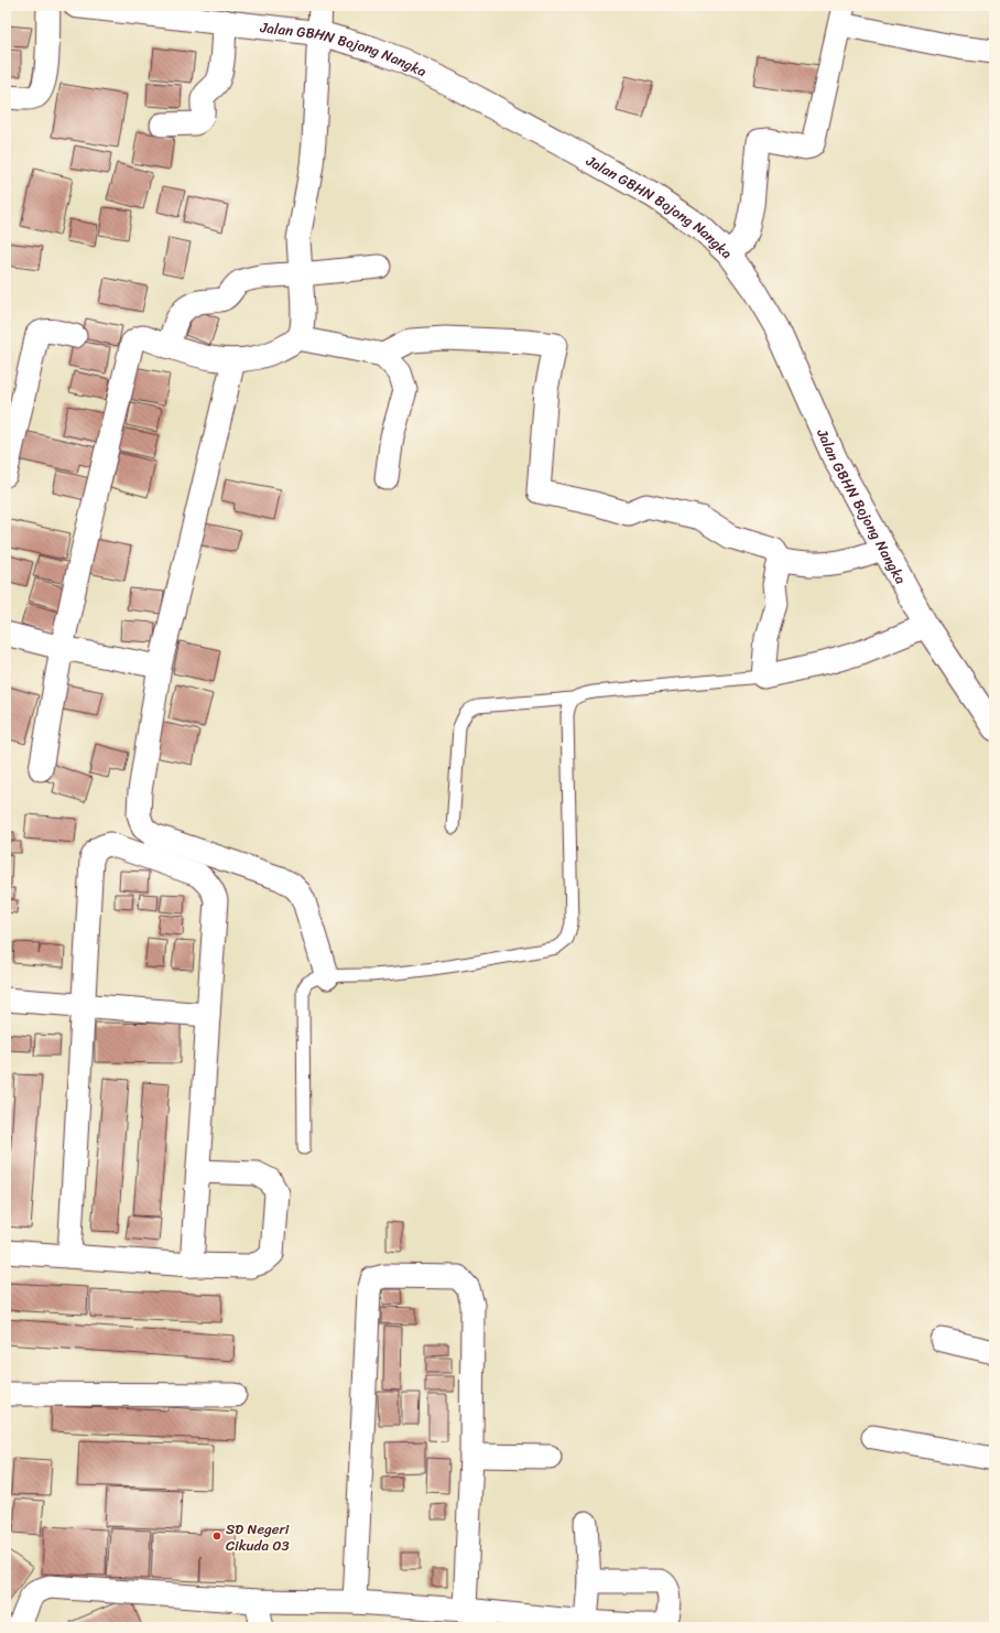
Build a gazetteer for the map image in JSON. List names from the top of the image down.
{
  "streets": {
    "street": ["Jalan GBHN Bojong Nangka"]
  },
  "places": ["SD Negeri Cikuda 03"]
}
